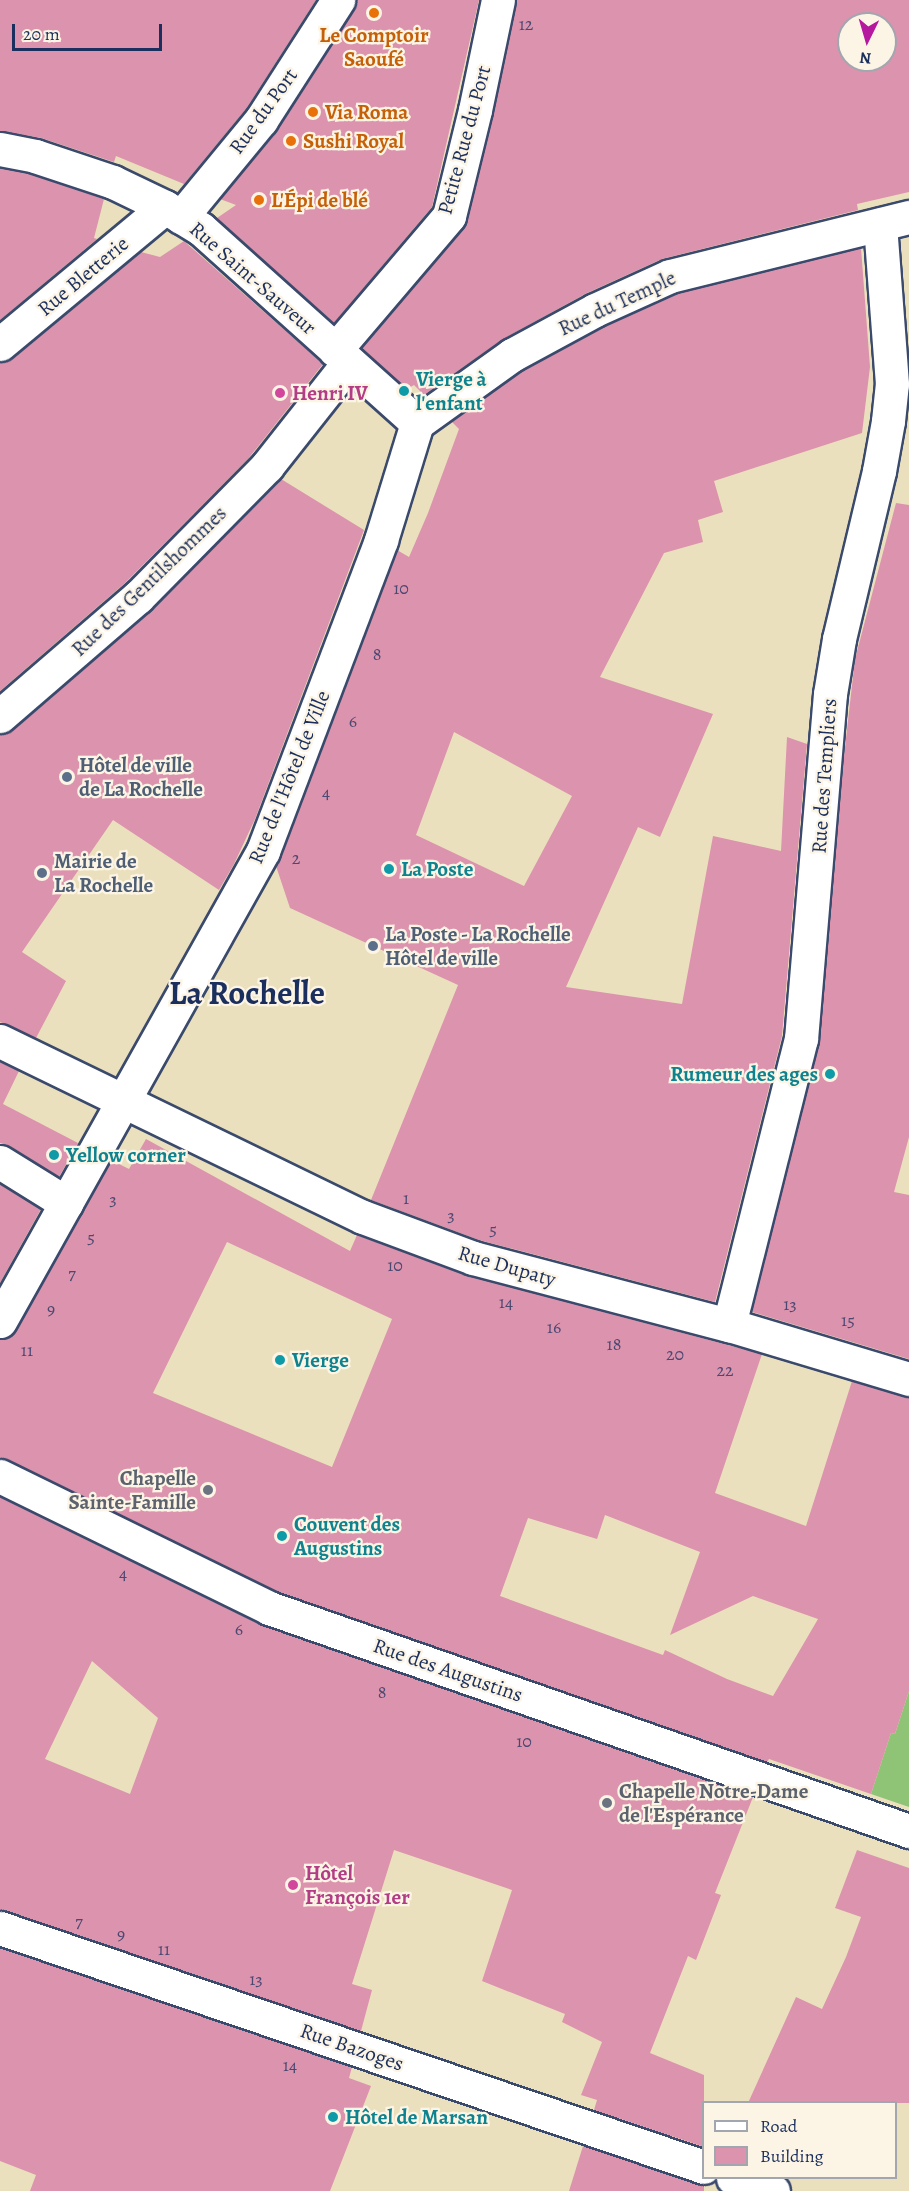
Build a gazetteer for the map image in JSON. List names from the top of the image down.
{
  "streets": {
    "street": [
      "Rue du Port",
      "Petite Rue du Port",
      "Rue Bletterie",
      "Rue Saint-Sauveur",
      "Rue du Temple",
      "Rue des Gentilshommes",
      "Rue des Templiers",
      "Rue de l'Hôtel de Ville",
      "Rue Dupaty",
      "Rue des Augustins",
      "Rue Bazoges"
    ]
  },
  "crossings": [
    ["Rue du Port", "Rue Bletterie"],
    ["Rue du Port", "Rue Saint-Sauveur"],
    ["Petite Rue du Port", "Rue Saint-Sauveur"],
    ["Petite Rue du Port", "Rue des Gentilshommes"],
    ["Rue Bletterie", "Rue Saint-Sauveur"],
    ["Rue Saint-Sauveur", "Rue du Temple"],
    ["Rue Saint-Sauveur", "Rue de l'Hôtel de Ville"],
    ["Rue du Temple", "Rue des Templiers"],
    ["Rue du Temple", "Rue de l'Hôtel de Ville"],
    ["Rue des Templiers", "Rue Dupaty"],
    ["Rue de l'Hôtel de Ville", "Rue Dupaty"]
  ],
  "districts": ["La Rochelle"],
  "places": [
    "Le Comptoir Saoufé",
    "Via Roma",
    "Sushi Royal",
    "L'Épi de blé",
    "Vierge à l'enfant",
    "Henri IV",
    "Hôtel de ville de La Rochelle",
    "La Poste",
    "Mairie de La Rochelle",
    "La Poste - La Rochelle Hôtel de ville",
    "Rumeur des ages",
    "Yellow corner",
    "Vierge",
    "Chapelle Sainte-Famille",
    "Couvent des Augustins",
    "Chapelle Notre-Dame de l'Espérance",
    "Hôtel François 1er",
    "Hôtel de Marsan"
  ],
  "house_numbers": [
    "12",
    "10",
    "8",
    "6",
    "4",
    "2",
    "1",
    "3",
    "3",
    "5",
    "5",
    "10",
    "7",
    "14",
    "13",
    "9",
    "15",
    "16",
    "18",
    "11",
    "20",
    "22",
    "4",
    "6",
    "8",
    "10",
    "7",
    "9",
    "11",
    "13",
    "14"
  ],
  "legend": ["Road", "Building"],
  "scale_bar": "20 m",
  "north": "bottom"
}
